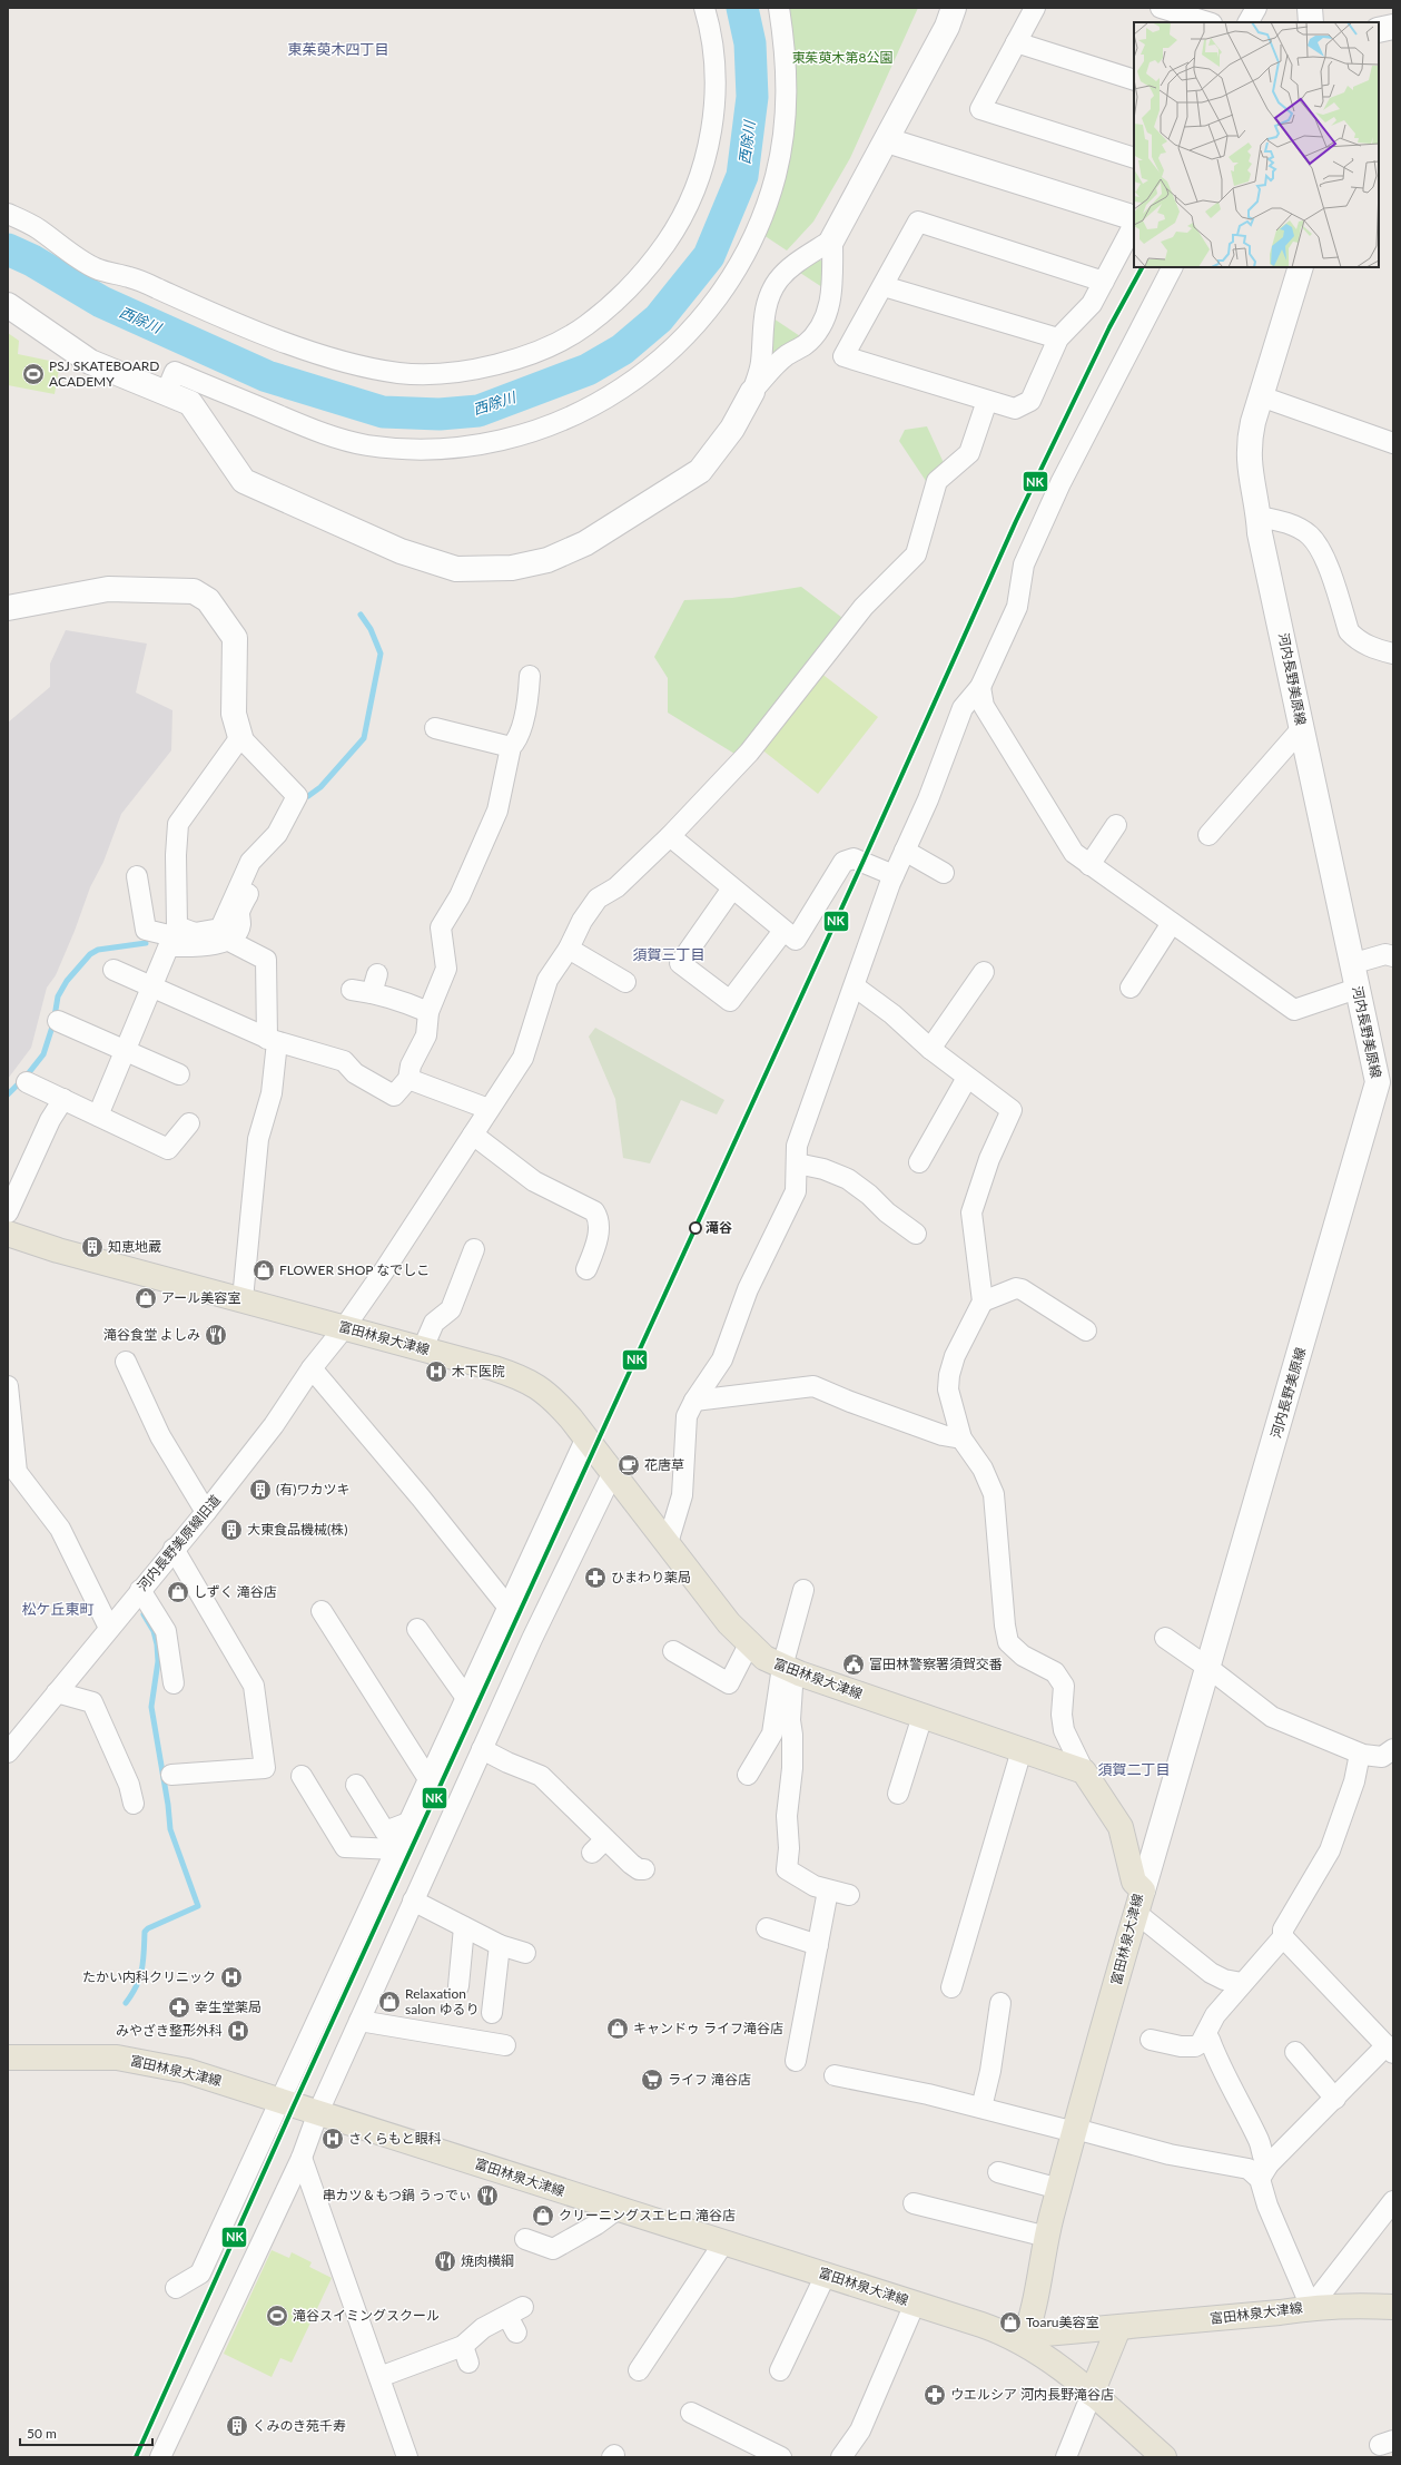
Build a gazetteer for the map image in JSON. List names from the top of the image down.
{
  "streets": {
    "main road": ["富田林泉大津線"],
    "street": ["河内長野美原線", "河内長野美原線旧道"]
  },
  "crossings": [
    ["河内長野美原線", "富田林泉大津線"],
    ["富田林泉大津線", "河内長野美原線旧道"]
  ],
  "districts": [
    "東茱萸木四丁目",
    "須賀三丁目",
    "松ケ丘東町",
    "須賀二丁目"
  ],
  "water": ["西除川"],
  "parks": ["東茱萸木第8公園"],
  "places": {
    "sports": ["PSJ SKATEBOARD ACADEMY", "滝谷スイミングスクール"],
    "other": ["滝谷"],
    "building": [
      "知恵地蔵",
      "(有)ワカツキ",
      "大東食品機械(株)",
      "くみのき苑千寿"
    ],
    "shop": [
      "FLOWER SHOP なでしこ",
      "アール美容室",
      "しずく 滝谷店",
      "Relaxation salon ゆるり",
      "キャンドゥ ライフ滝谷店",
      "クリーニングスエヒロ 滝谷店",
      "Toaru美容室"
    ],
    "restaurant": ["滝谷食堂 よしみ", "串カツ＆もつ鍋 うっでぃ", "焼肉横綱"],
    "hospital": [
      "木下医院",
      "たかい内科クリニック",
      "みやざき整形外科",
      "さくらもと眼科"
    ],
    "cafe": ["花唐草"],
    "pharmacy": ["ひまわり薬局", "幸生堂薬局", "ウエルシア 河内長野滝谷店"],
    "public building": ["富田林警察署須賀交番"],
    "supermarket": ["ライフ 滝谷店"]
  },
  "lines": ["transit line NK"],
  "scale_bar": "50 m"
}
